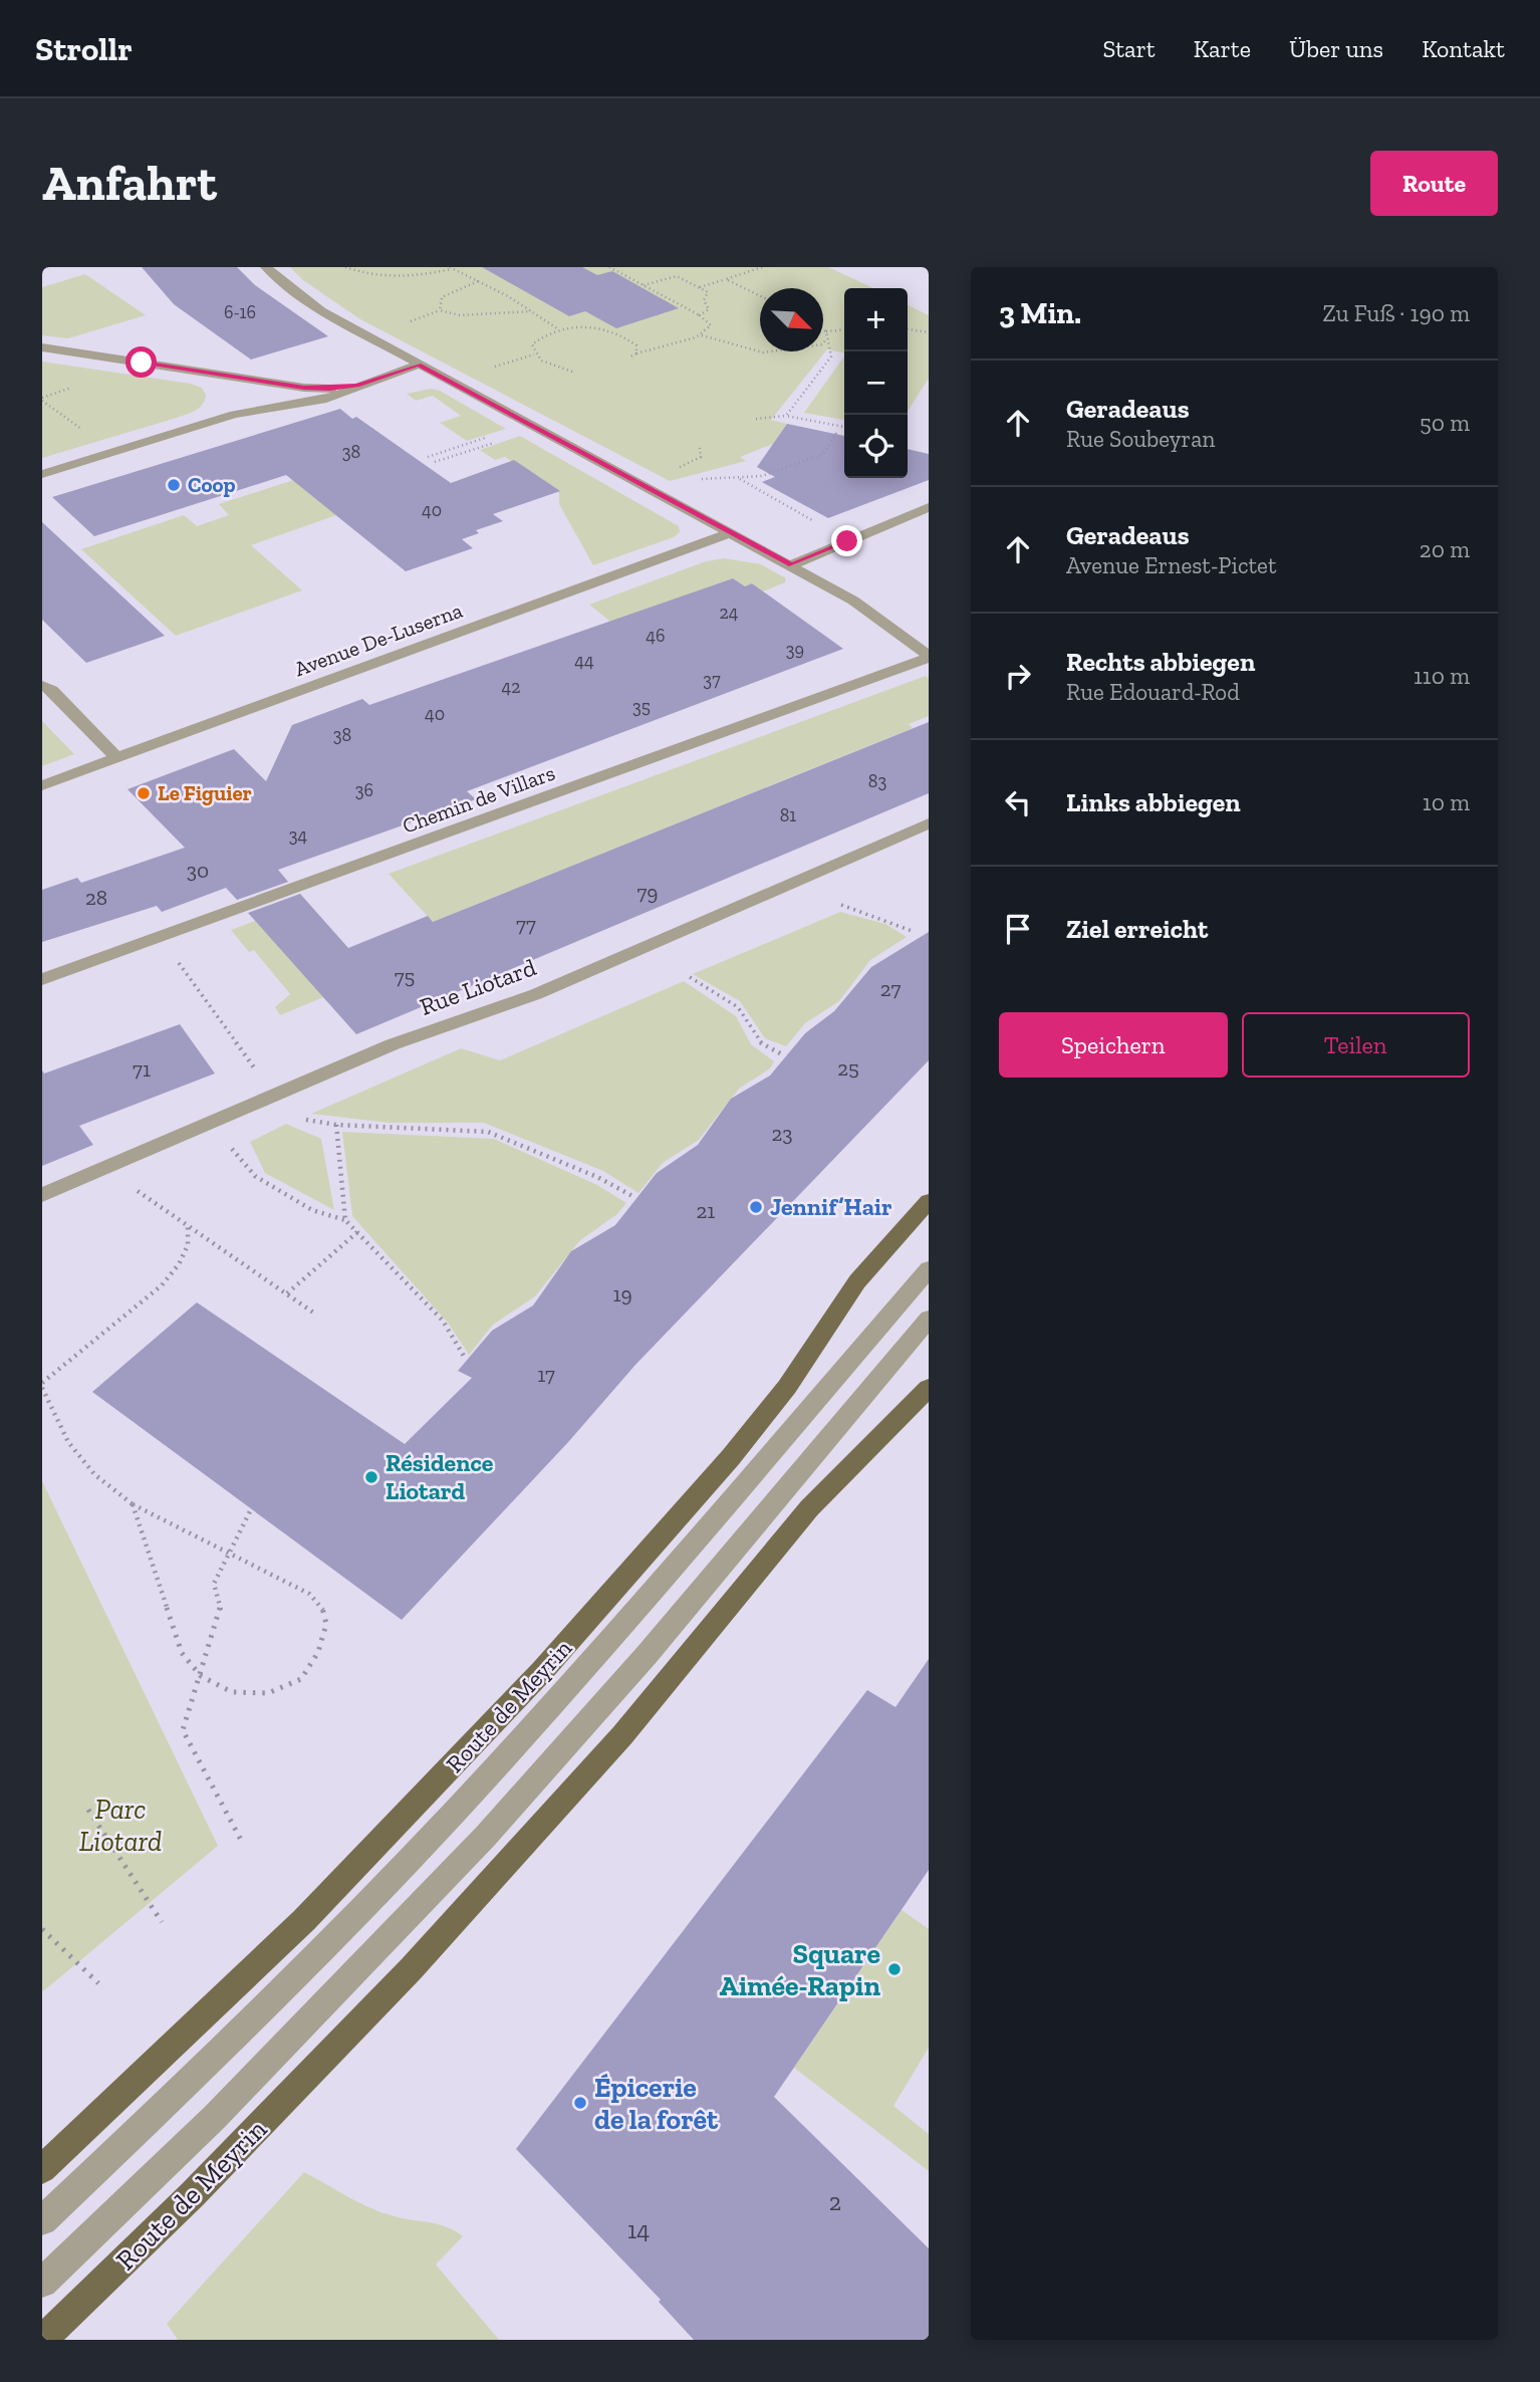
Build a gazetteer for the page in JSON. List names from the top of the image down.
{
  "streets": {
    "main road": ["Route de Meyrin"],
    "street": ["Avenue De-Luserna", "Chemin de Villars", "Rue Liotard"]
  },
  "parks": ["Parc Liotard"],
  "places": [
    "Coop",
    "Le Figuier",
    "Jennif’Hair",
    "Résidence Liotard",
    "Square Aimée-Rapin",
    "Épicerie de la forêt"
  ],
  "house_numbers": [
    "6-16",
    "38",
    "40",
    "24",
    "46",
    "39",
    "44",
    "37",
    "42",
    "35",
    "40",
    "38",
    "83",
    "36",
    "81",
    "34",
    "30",
    "79",
    "28",
    "77",
    "75",
    "27",
    "25",
    "71",
    "23",
    "21",
    "19",
    "17",
    "2",
    "14"
  ],
  "north": "bottom right",
  "page": {
    "header": "Strollr",
    "nav": [
      "Start",
      "Karte",
      "Über uns",
      "Kontakt"
    ],
    "buttons": [
      "Route",
      ["Speichern", "Teilen"]
    ],
    "title": "Anfahrt",
    "heading": ["3 Min.", "Zu Fuß · 190 m"],
    "map_buttons": ["+", "−"],
    "list": [
      ["Geradeaus", "Rue Soubeyran", "50 m"],
      ["Geradeaus", "Avenue Ernest-Pictet", "20 m"],
      ["Rechts abbiegen", "Rue Edouard-Rod", "110 m"],
      ["Links abbiegen", "10 m"],
      "Ziel erreicht"
    ]
  }
}
